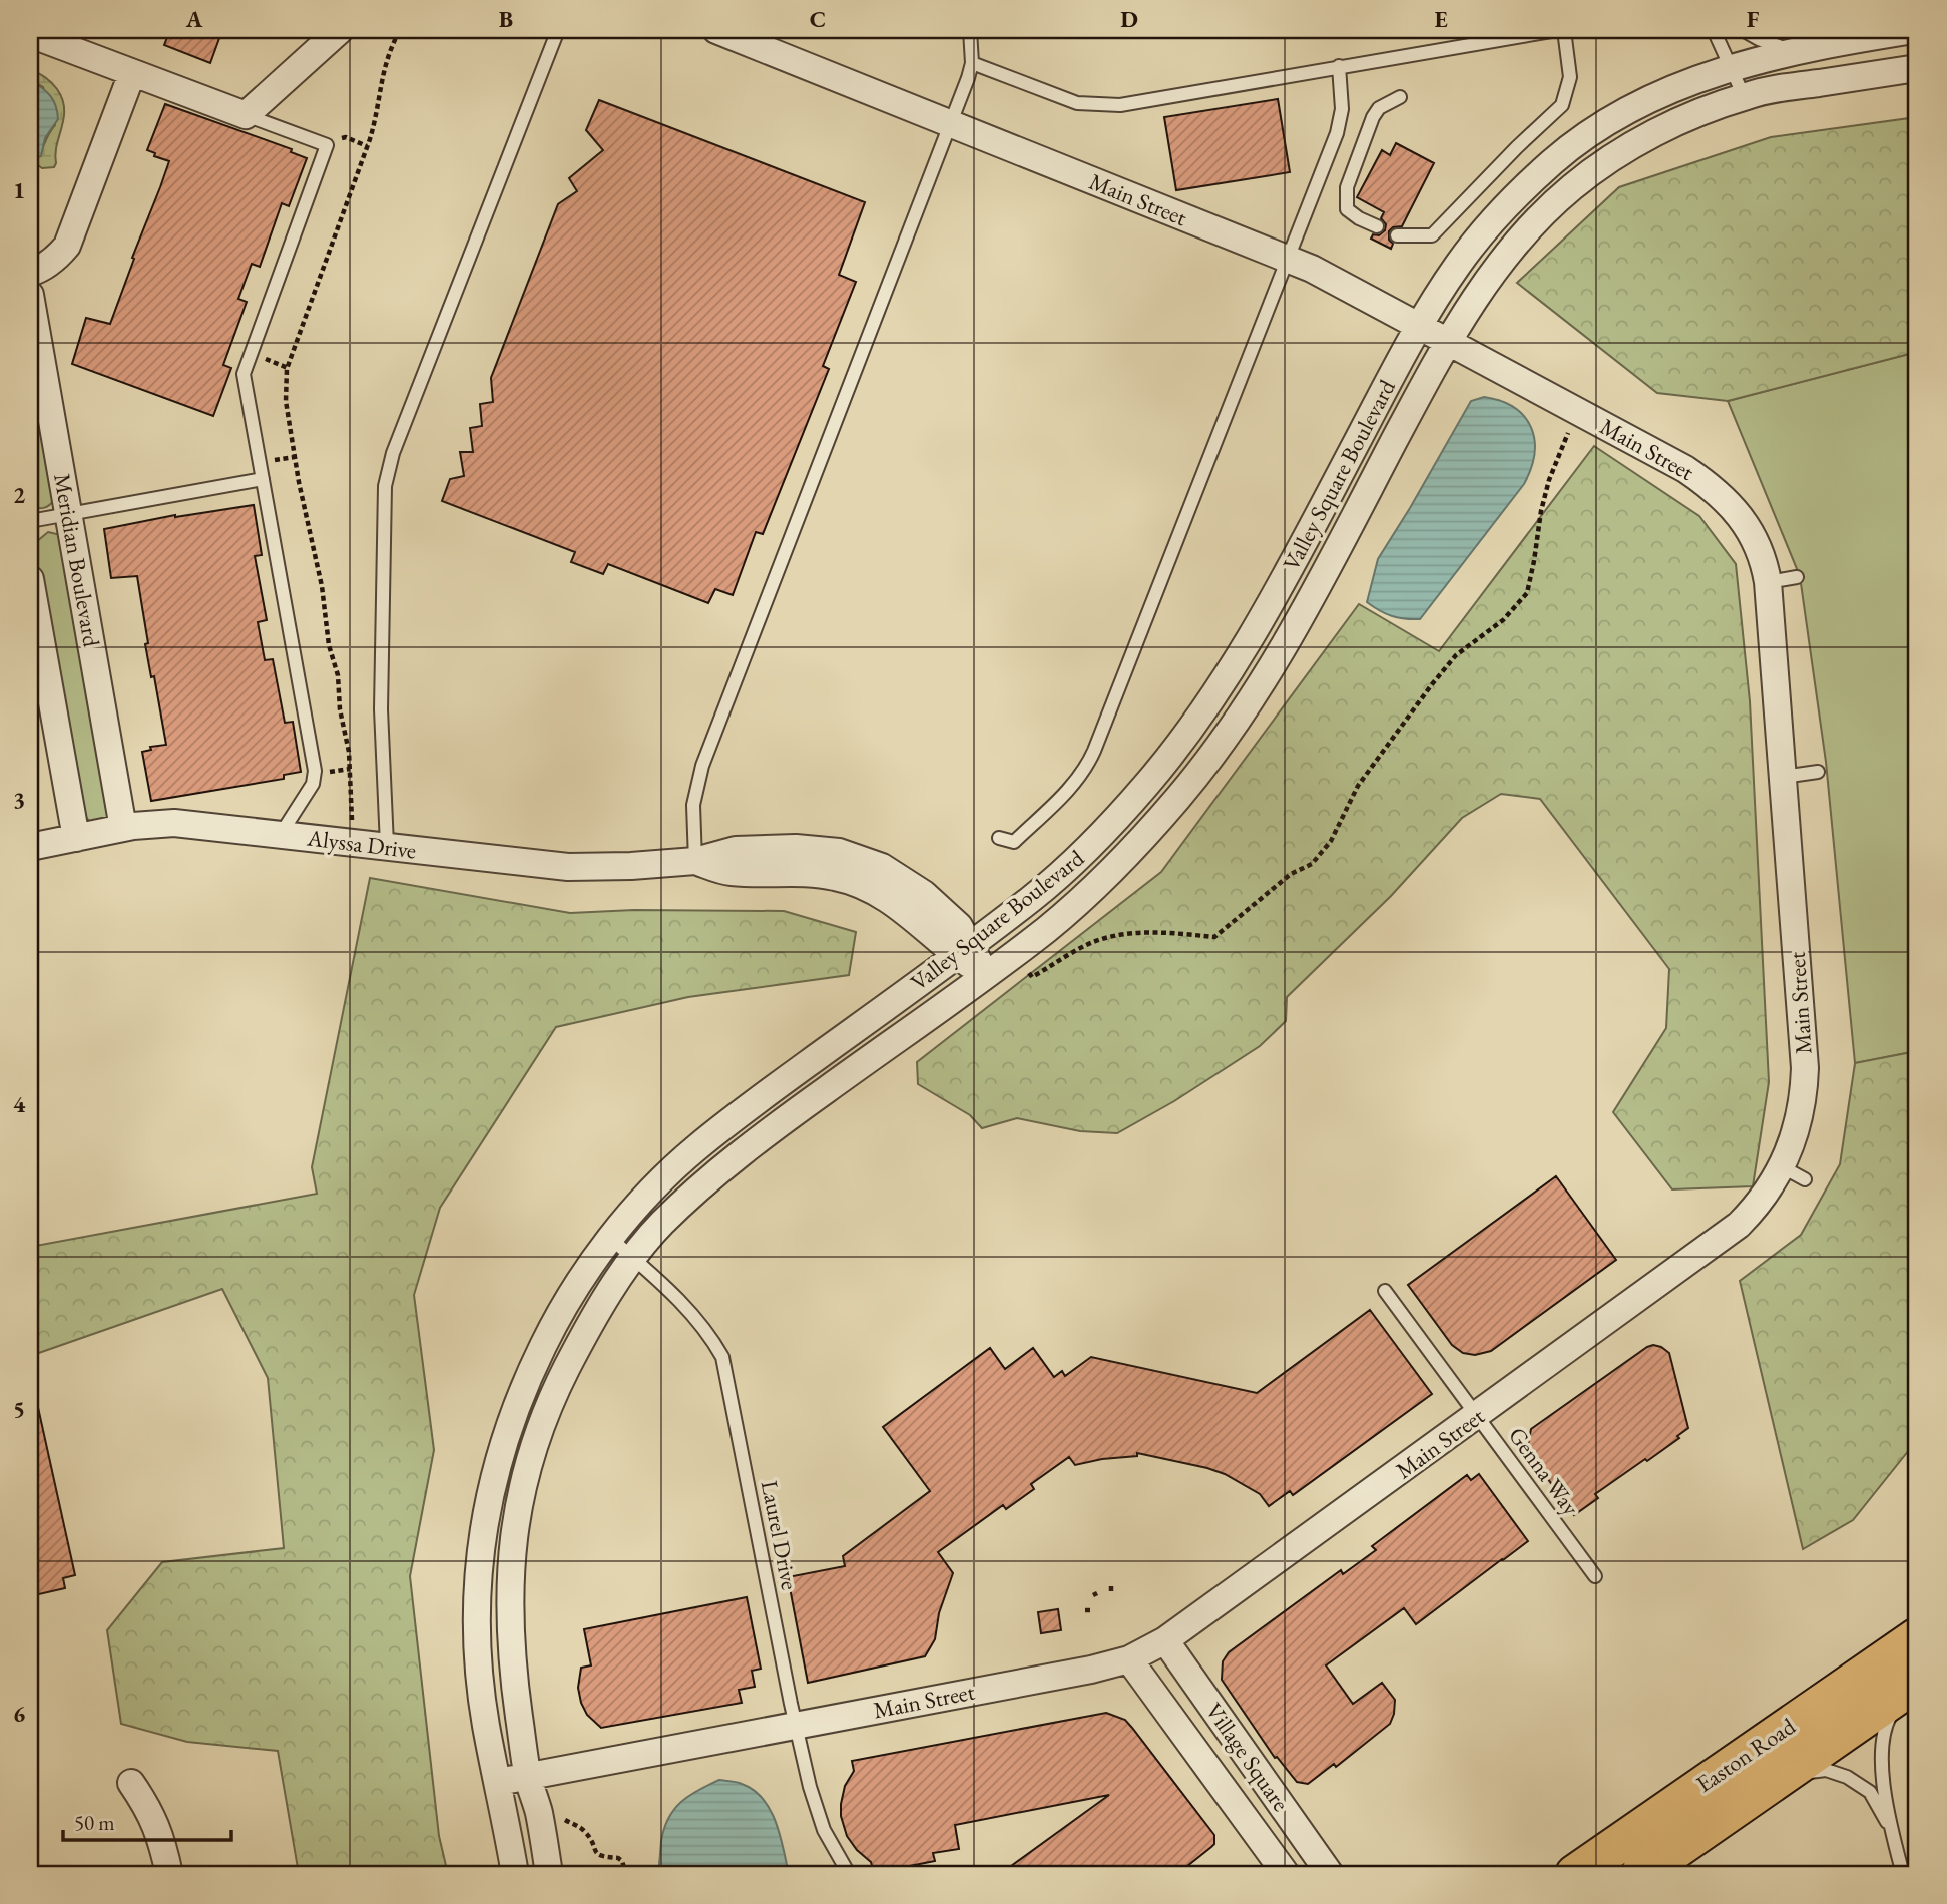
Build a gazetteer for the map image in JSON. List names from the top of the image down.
{
  "streets": {
    "highway": ["Easton Road"],
    "street": [
      "Main Street",
      "Valley Square Boulevard",
      "Meridian Boulevard",
      "Alyssa Drive",
      "Village Square"
    ],
    "lane": ["Genna Way", "Laurel Drive"]
  },
  "crossings": [
    ["Main Street", "Valley Square Boulevard"],
    ["Main Street", "Genna Way"],
    ["Main Street", "Laurel Drive"],
    ["Main Street", "Village Square"],
    ["Valley Square Boulevard", "Alyssa Drive"],
    ["Valley Square Boulevard", "Laurel Drive"],
    ["Meridian Boulevard", "Alyssa Drive"]
  ],
  "scale_bar": "50 m",
  "grid": {
    "columns": [
      "A",
      "B",
      "C",
      "D",
      "E",
      "F"
    ],
    "rows": [
      "1",
      "2",
      "3",
      "4",
      "5",
      "6"
    ]
  }
}
